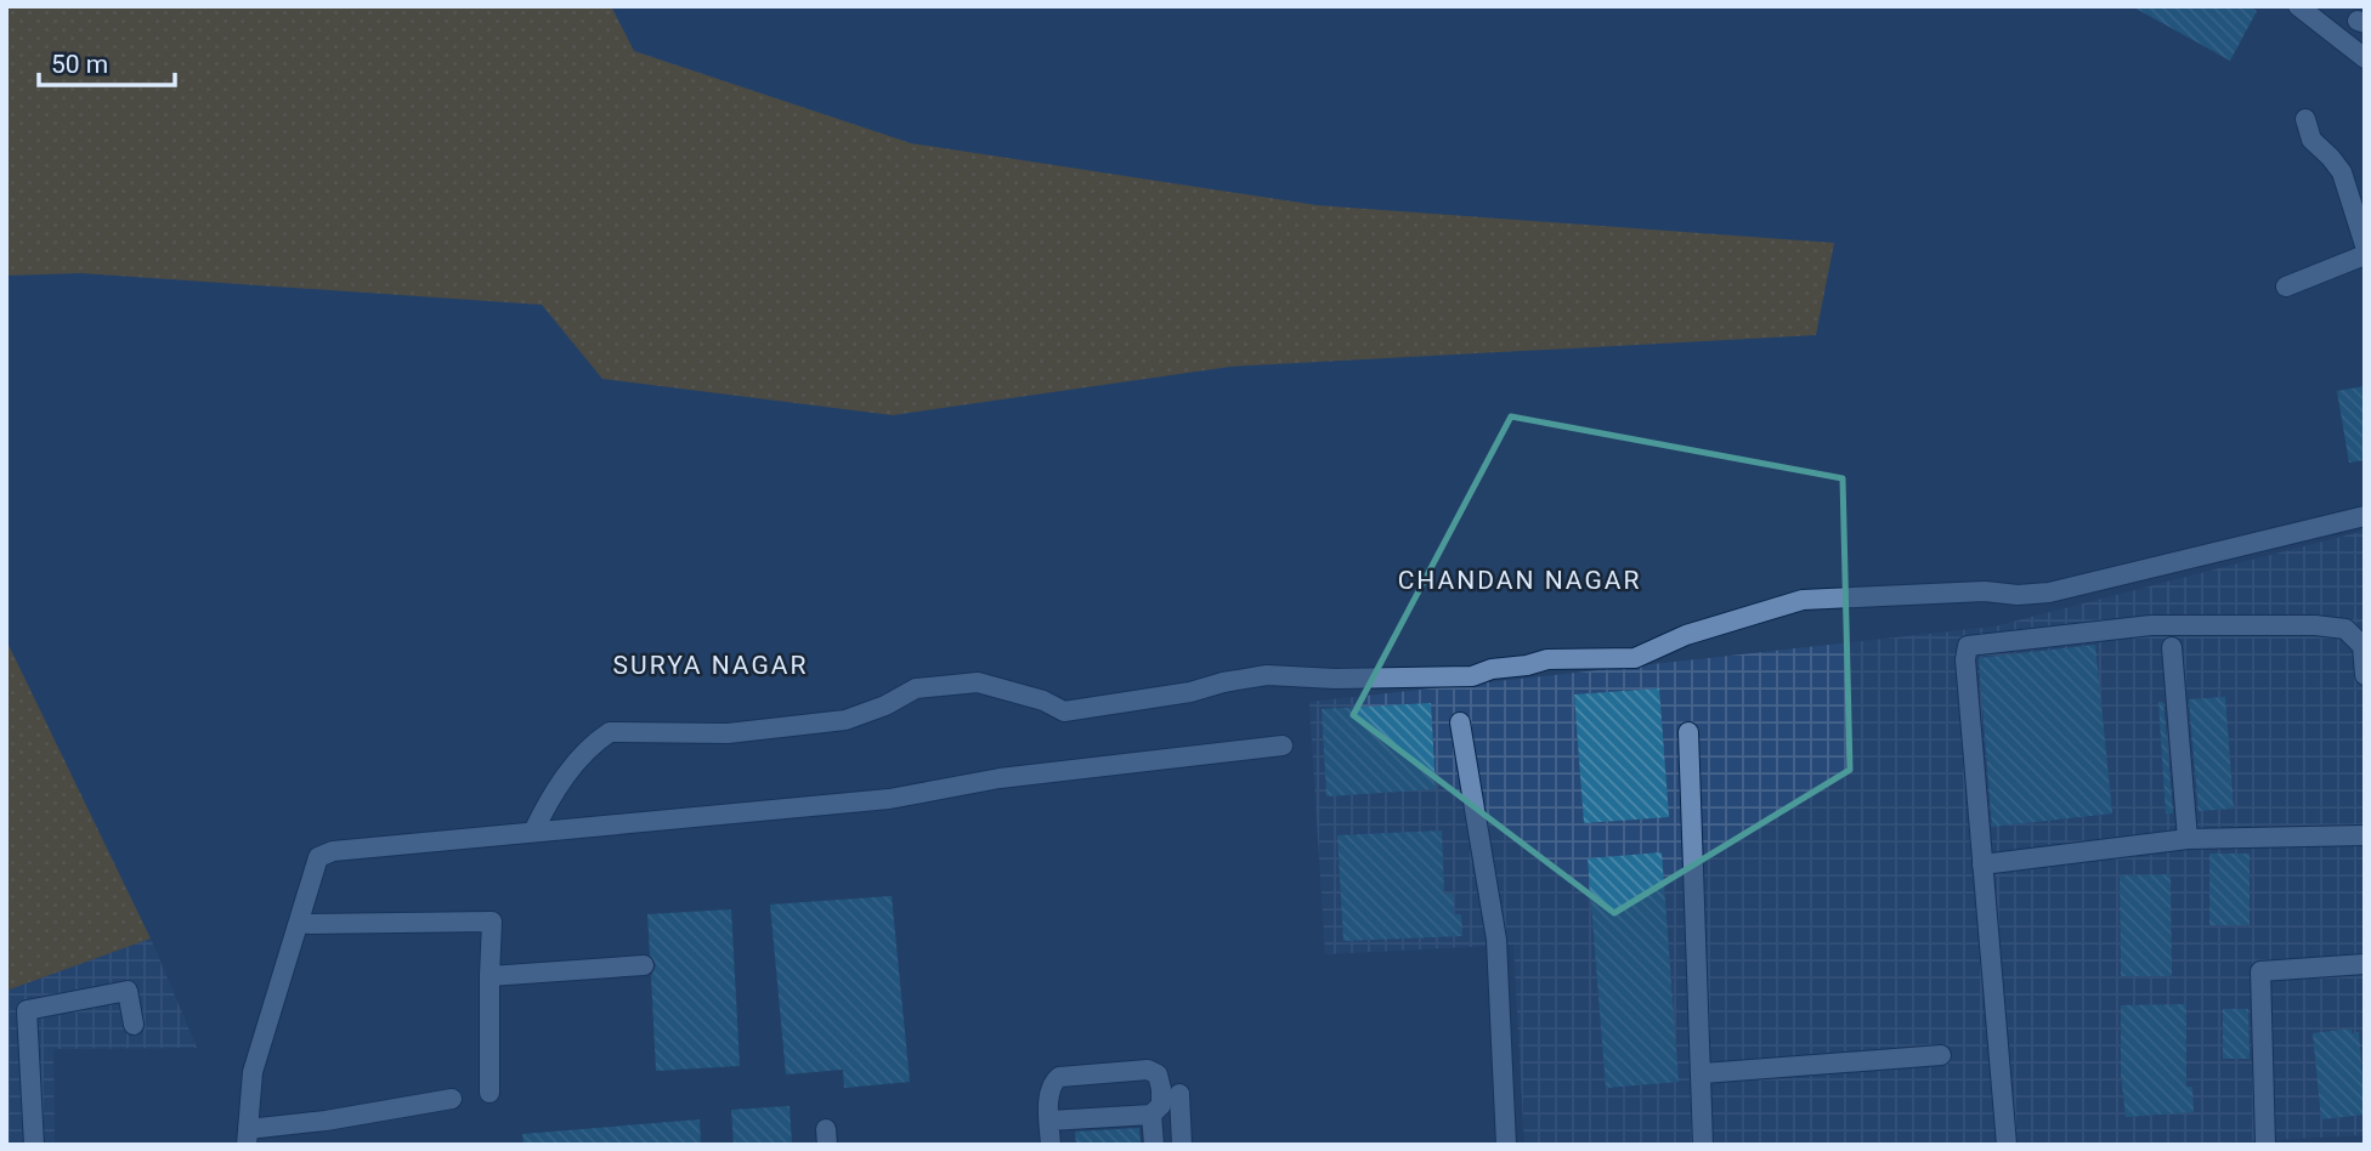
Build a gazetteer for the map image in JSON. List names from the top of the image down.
{
  "districts": ["CHANDAN NAGAR", "SURYA NAGAR"],
  "scale_bar": "50 m"
}
